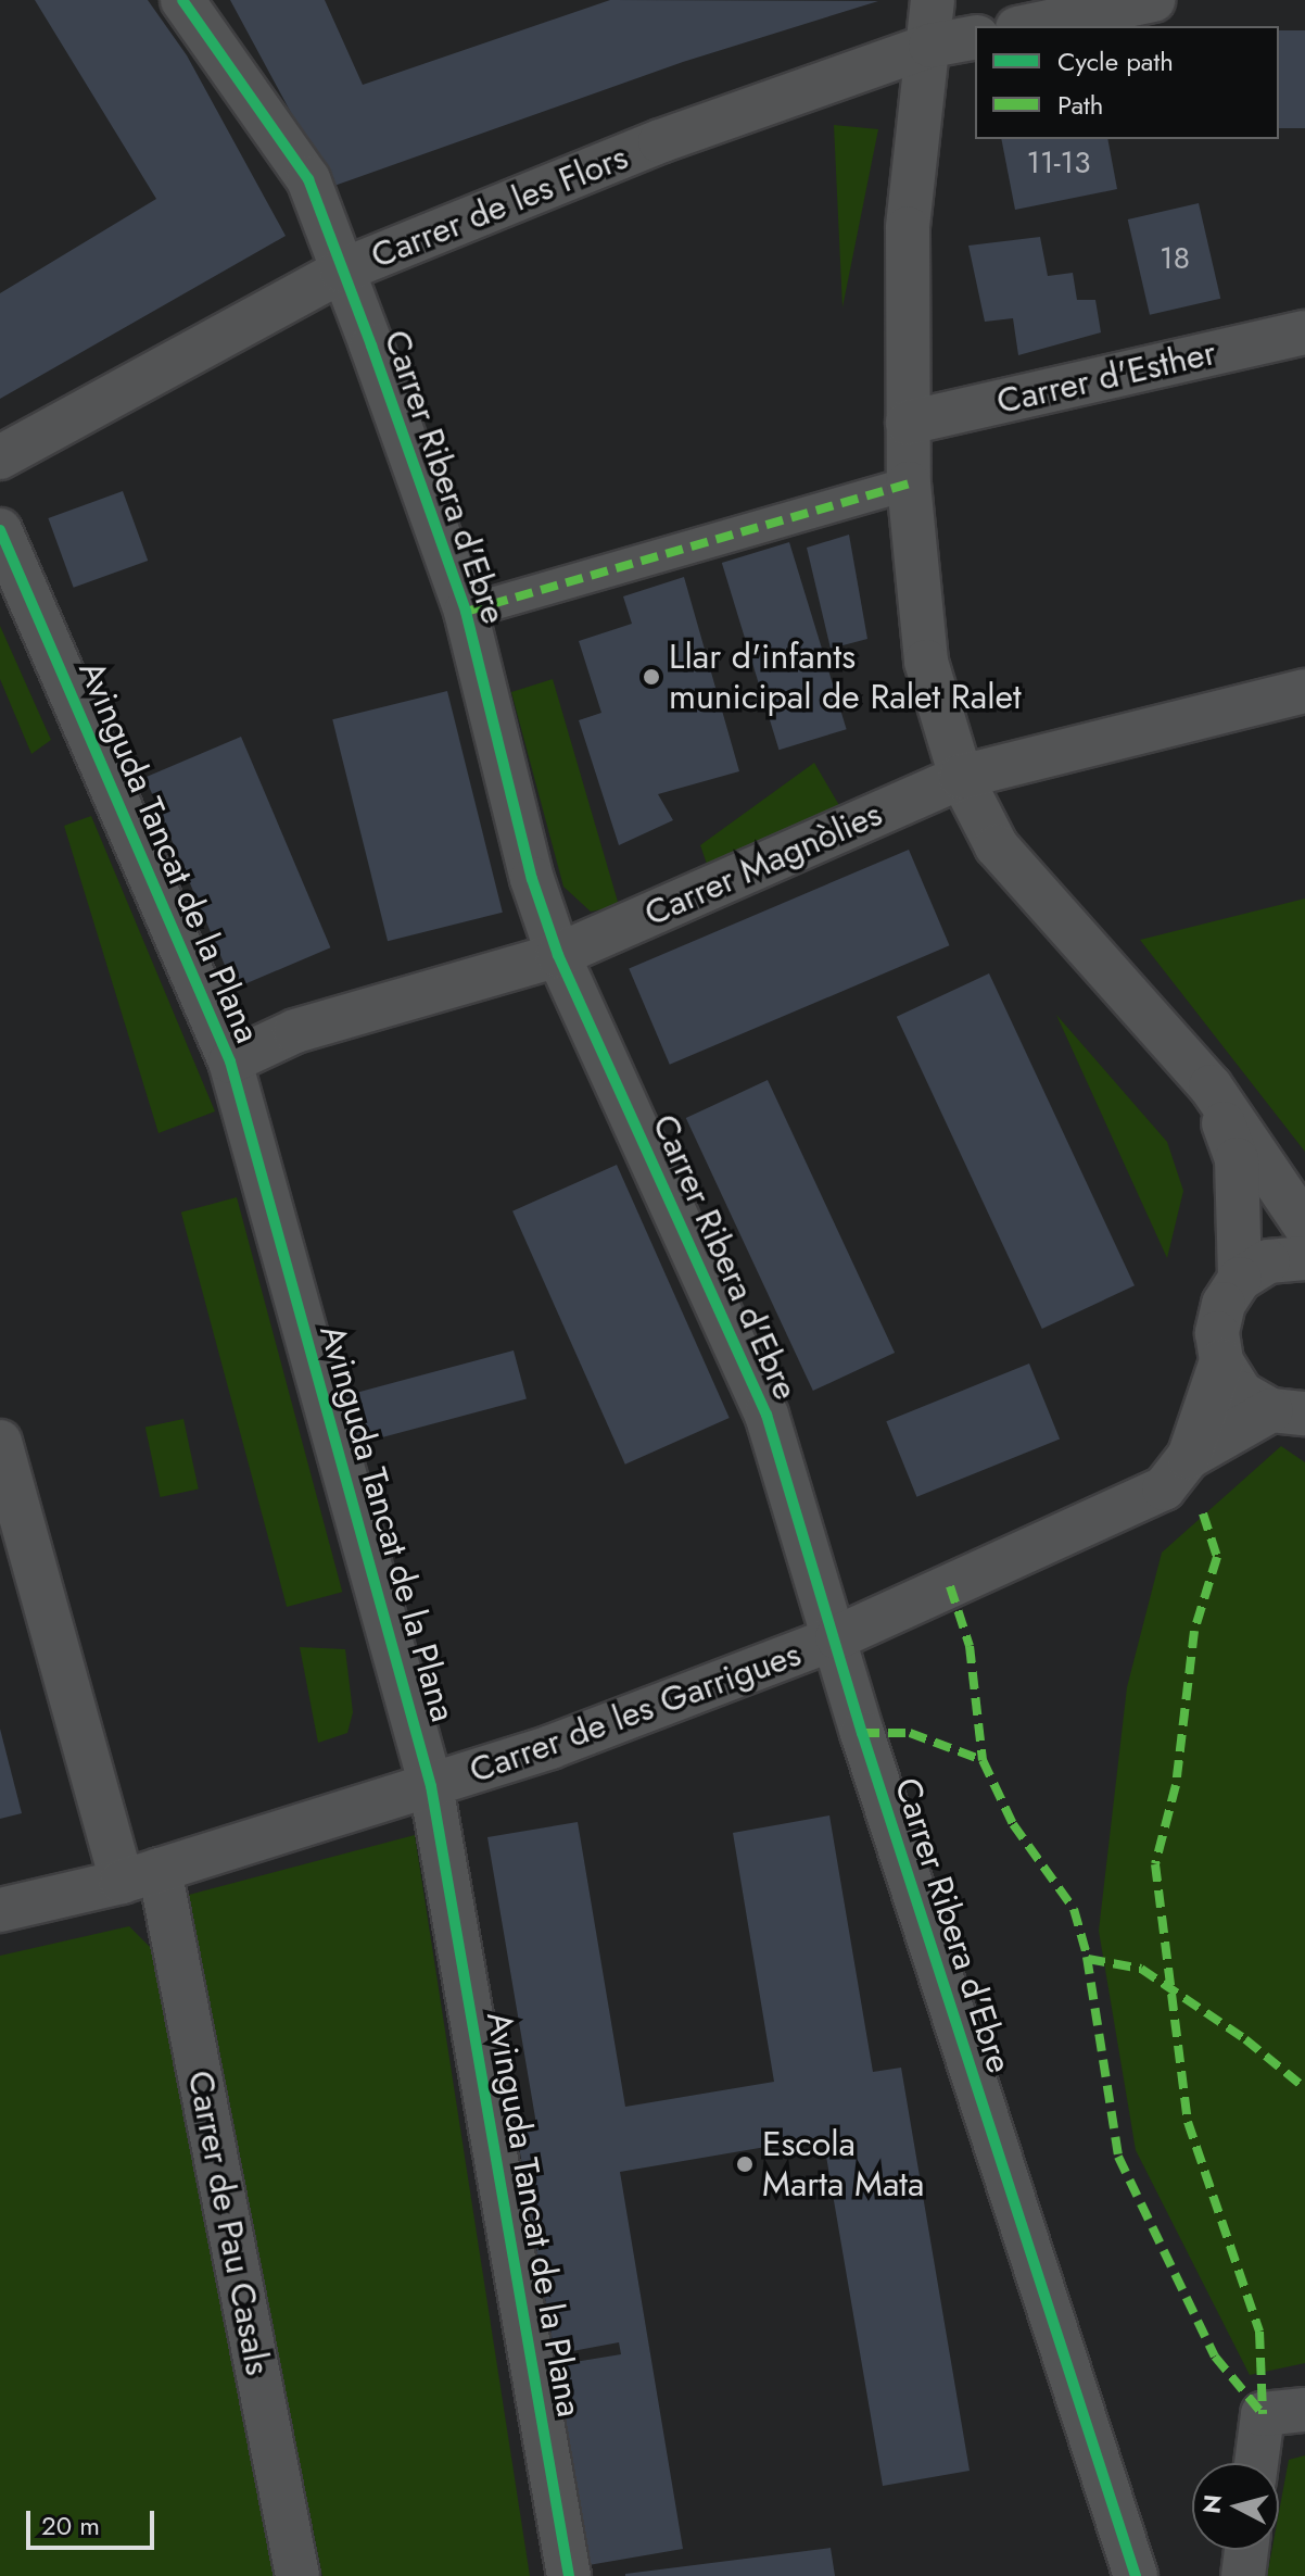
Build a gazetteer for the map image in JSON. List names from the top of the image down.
{
  "streets": {
    "street": [
      "Carrer de les Flors",
      "Carrer d'Esther",
      "Carrer Ribera d'Ebre",
      "Avinguda Tancat de la Plana",
      "Carrer Magnòlies",
      "Carrer de les Garrigues",
      "Carrer de Pau Casals"
    ]
  },
  "crossings": [
    ["Carrer de les Flors", "Carrer Ribera d'Ebre"],
    ["Carrer Ribera d'Ebre", "Carrer Magnòlies"],
    ["Carrer Ribera d'Ebre", "Carrer de les Garrigues"],
    ["Avinguda Tancat de la Plana", "Carrer Magnòlies"],
    ["Avinguda Tancat de la Plana", "Carrer de les Garrigues"],
    ["Carrer de les Garrigues", "Carrer de Pau Casals"]
  ],
  "places": ["Llar d'infants municipal de Ralet Ralet", "Escola Marta Mata"],
  "house_numbers": ["11-13", "18"],
  "legend": ["Cycle path", "Path"],
  "scale_bar": "20 m",
  "north": "left"
}
